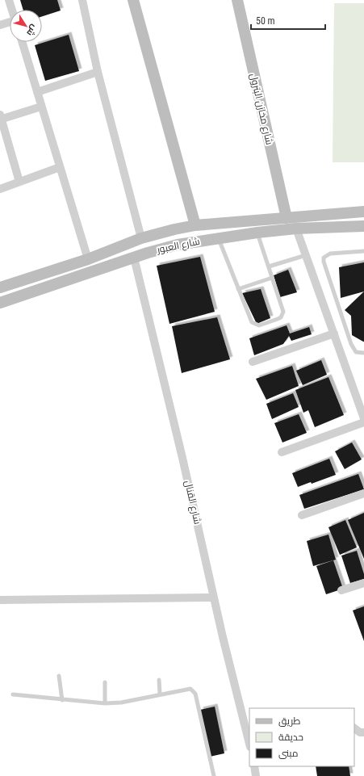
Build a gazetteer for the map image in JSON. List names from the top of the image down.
{
  "streets": {
    "street": ["شارع مخازن البترول", "شارع العبور", "شارع القنال"]
  },
  "crossings": [
    ["شارع مخازن البترول", "شارع العبور"],
    ["شارع العبور", "شارع القنال"]
  ],
  "legend": ["طريق", "حديقة", "مبنى"],
  "scale_bar": "50 m",
  "north": "bottom right"
}
